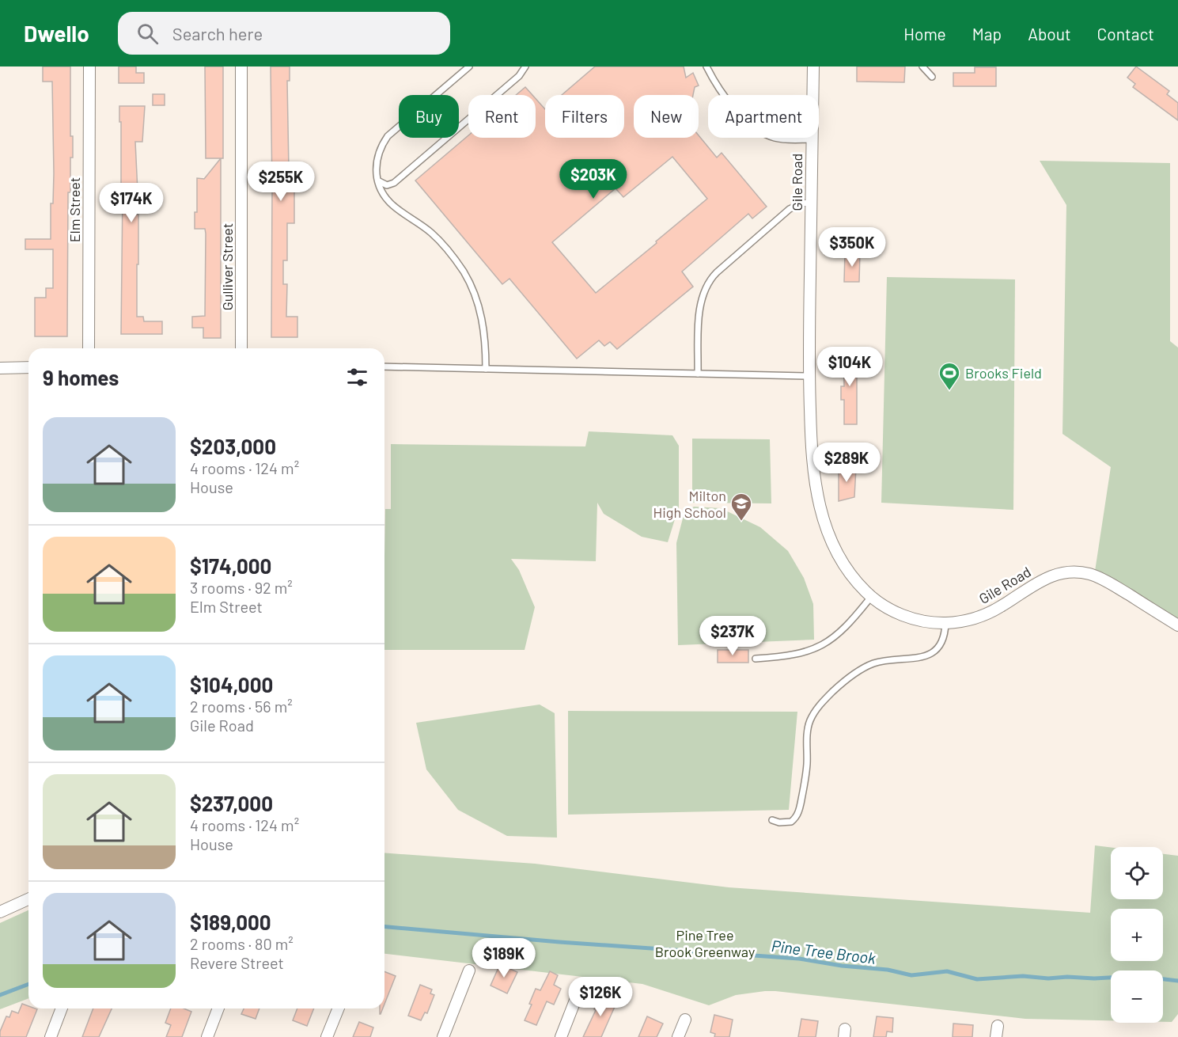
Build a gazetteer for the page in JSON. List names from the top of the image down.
{
  "streets": {
    "street": ["Gile Road", "Elm Street", "Gulliver Street"]
  },
  "water": ["Pine Tree Brook"],
  "parks": ["Pine Tree Brook Greenway"],
  "places": {
    "sports": ["Brooks Field"],
    "school or university": ["Milton High School"]
  },
  "page": {
    "header": "Dwello",
    "search": "Search here",
    "nav": [
      "Home",
      "Map",
      "About",
      "Contact"
    ],
    "chip": [
      "Buy",
      "Rent",
      "Filters",
      "New",
      "Apartment"
    ],
    "price": [
      "$203K",
      "$255K",
      "$174K",
      "$350K",
      "$104K",
      "$289K",
      "$237K",
      "$189K",
      "$126K"
    ],
    "heading": "9 homes",
    "list": [
      {
        "name": "$203,000",
        "note": "4 rooms · 124 m² · House"
      },
      {
        "name": "$174,000",
        "note": "3 rooms · 92 m² · Elm Street"
      },
      {
        "name": "$104,000",
        "note": "2 rooms · 56 m² · Gile Road"
      },
      {
        "name": "$237,000",
        "note": "4 rooms · 124 m² · House"
      },
      {
        "name": "$189,000",
        "note": "2 rooms · 80 m² · Revere Street"
      }
    ],
    "map_buttons": ["+", "−"]
  }
}
